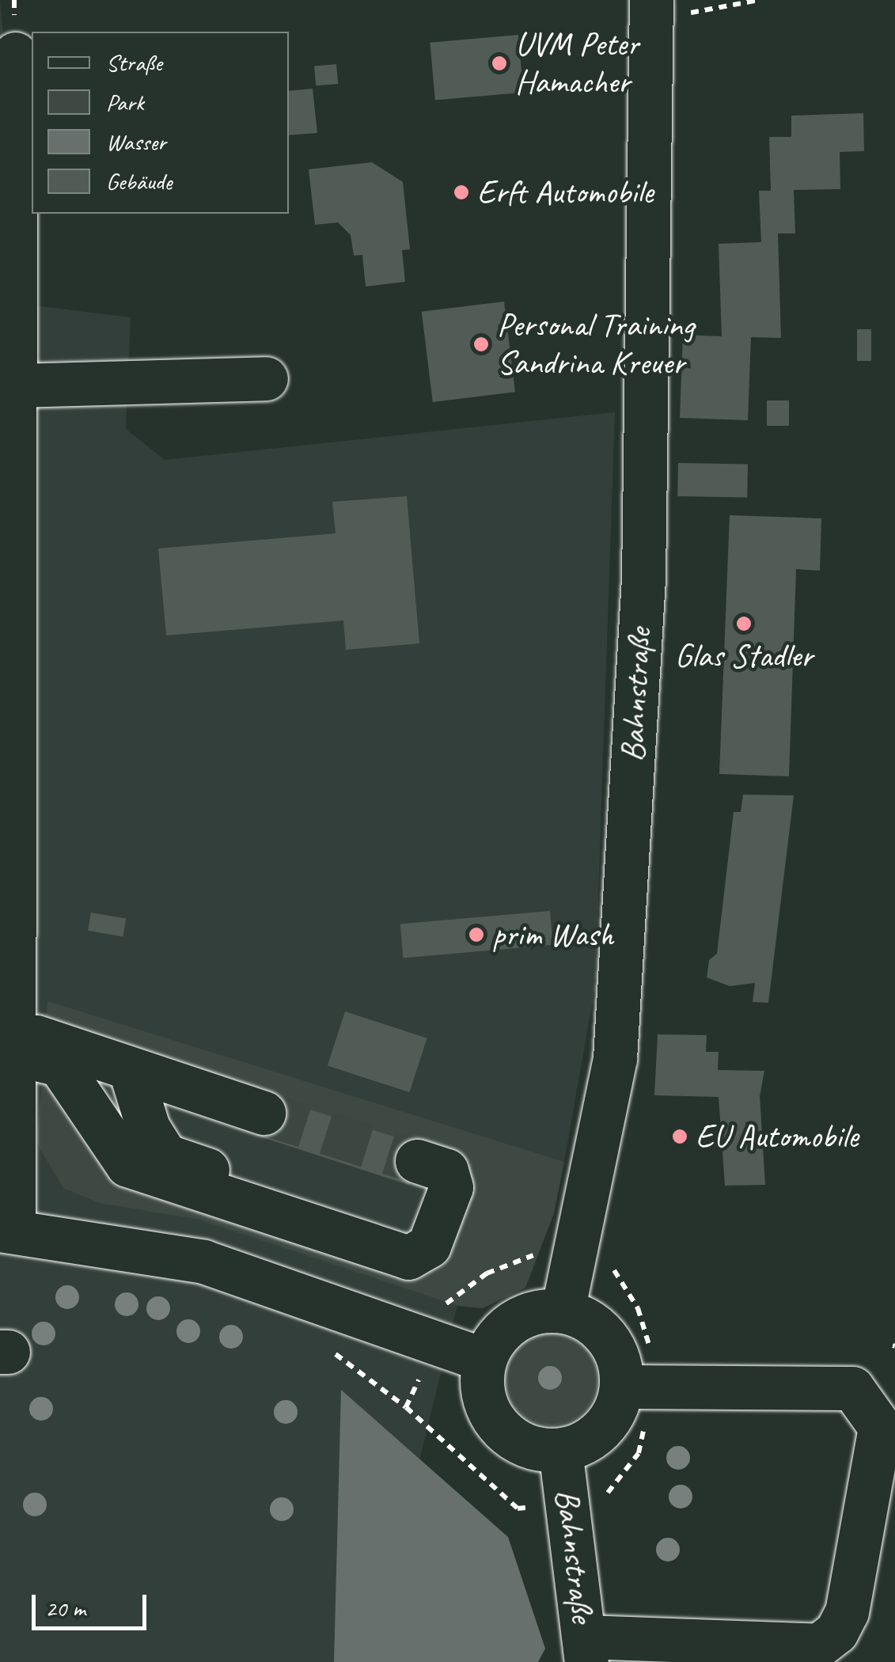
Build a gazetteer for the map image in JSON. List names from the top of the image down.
{
  "streets": {
    "street": ["Bahnstraße"]
  },
  "places": [
    "UVM Peter Hamacher",
    "Erft Automobile",
    "Personal Training Sandrina Kreuer",
    "Glas Stadler",
    "prim Wash",
    "EU Automobile"
  ],
  "legend": [
    "Straße",
    "Park",
    "Wasser",
    "Gebäude"
  ],
  "scale_bar": "20 m"
}
